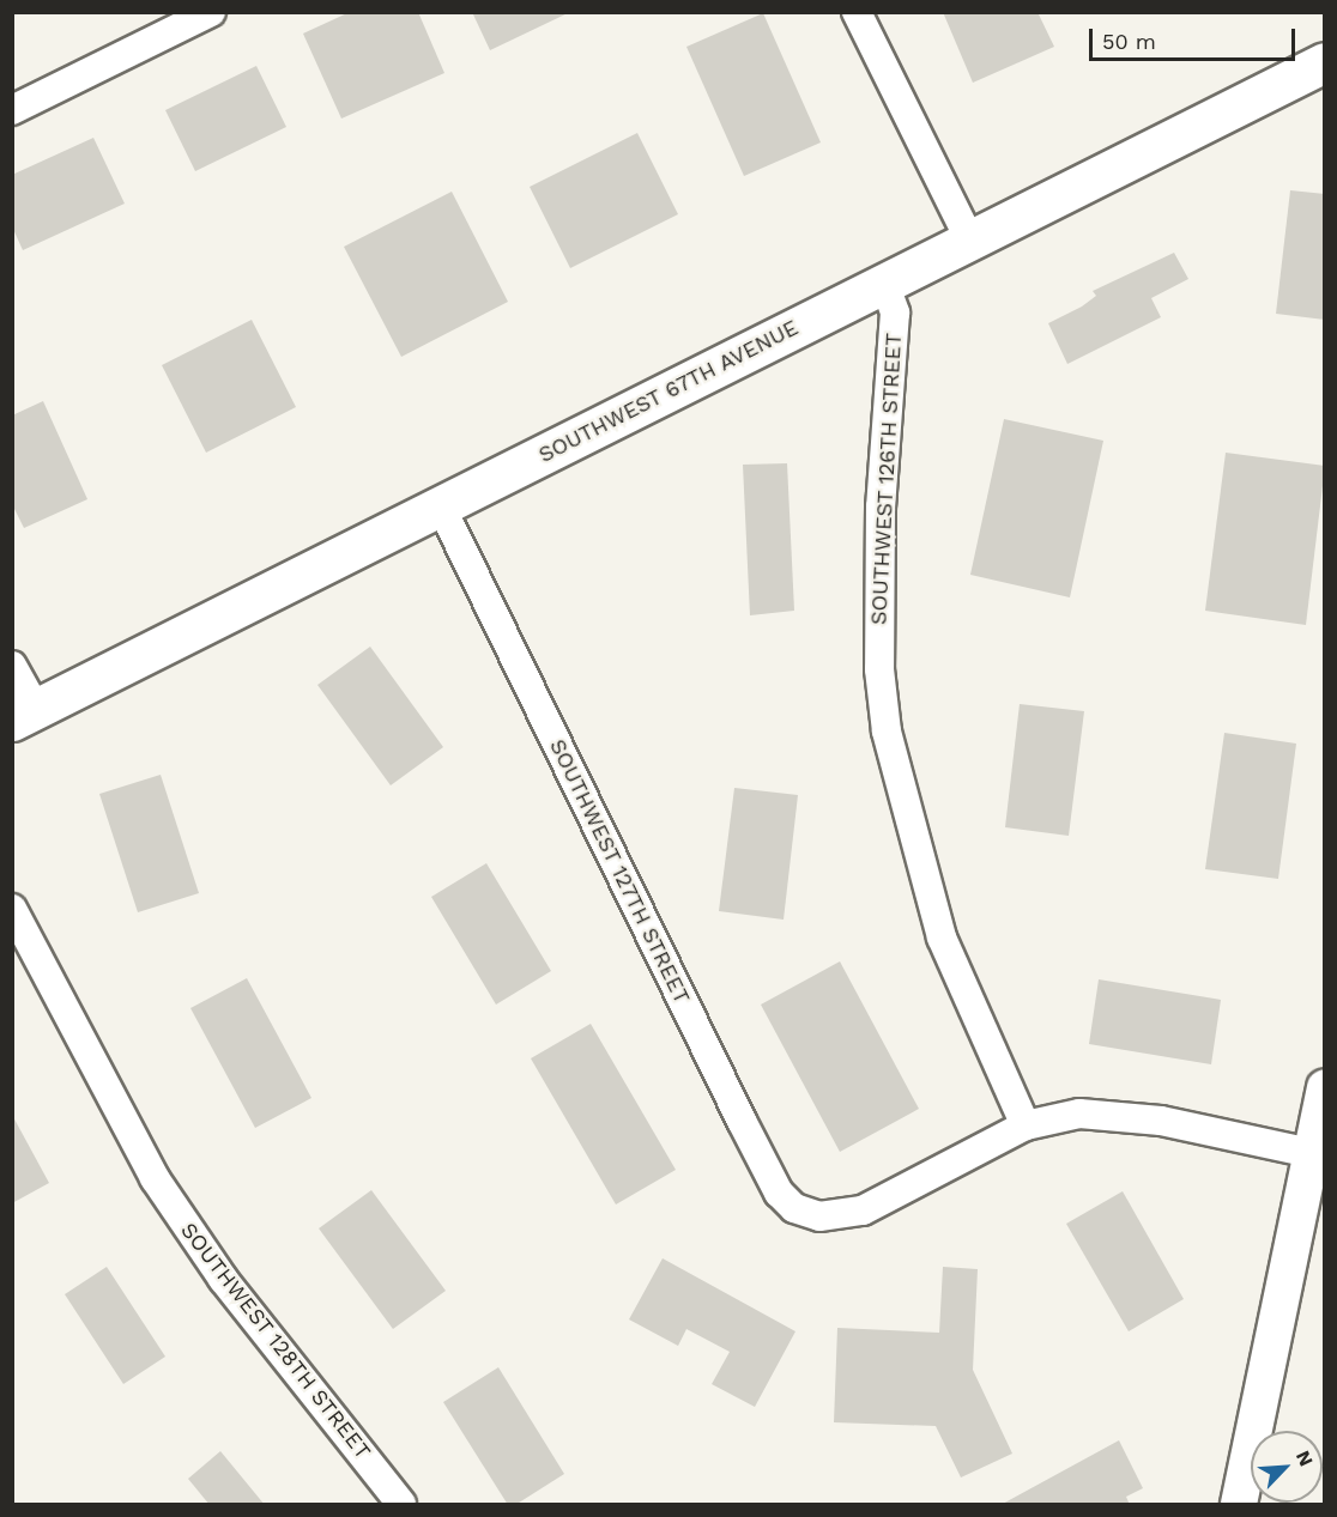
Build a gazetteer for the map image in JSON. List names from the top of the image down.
{
  "streets": {
    "main road": ["SOUTHWEST 67TH AVENUE"],
    "street": ["SOUTHWEST 126TH STREET", "SOUTHWEST 127TH STREET", "SOUTHWEST 128TH STREET"]
  },
  "crossings": [
    ["SOUTHWEST 67TH AVENUE", "SOUTHWEST 126TH STREET"],
    ["SOUTHWEST 67TH AVENUE", "SOUTHWEST 127TH STREET"],
    ["SOUTHWEST 126TH STREET", "SOUTHWEST 127TH STREET"]
  ],
  "scale_bar": "50 m",
  "north": "top right"
}
